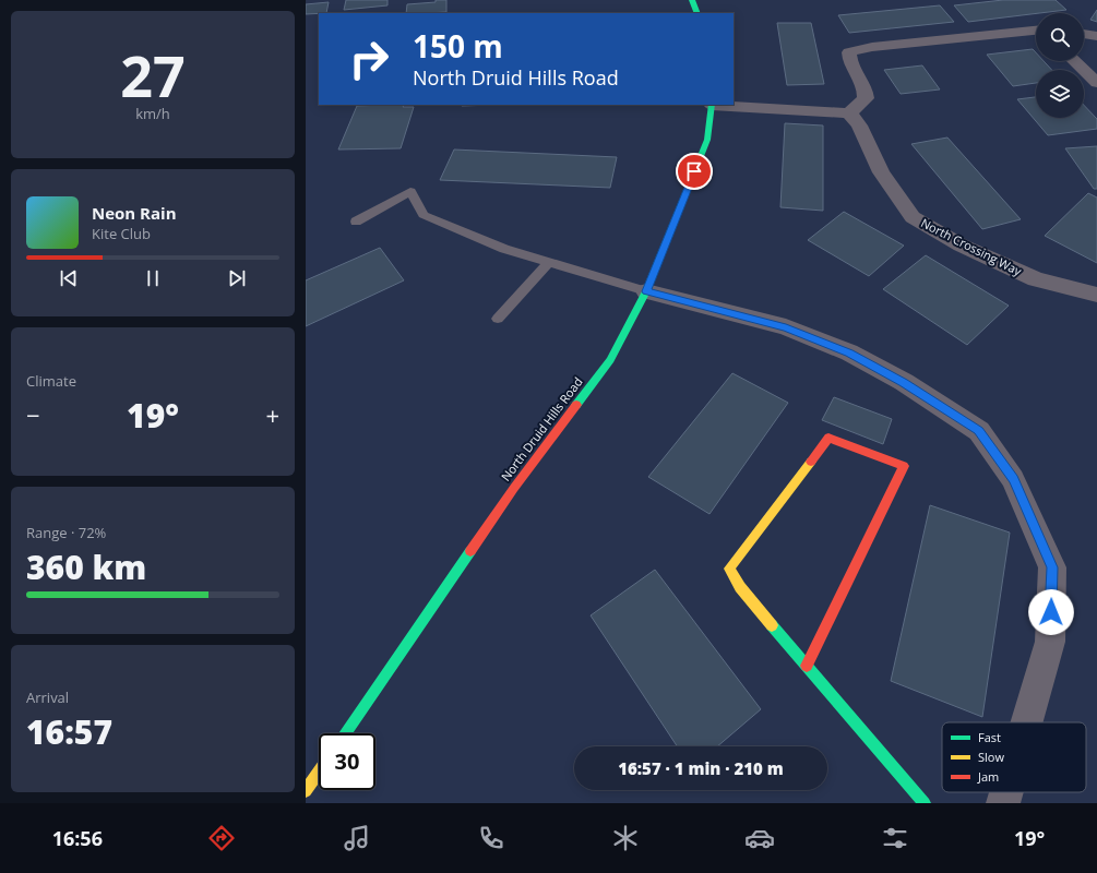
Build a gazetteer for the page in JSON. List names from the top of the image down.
{
  "streets": {
    "main road": ["North Druid Hills Road"],
    "street": ["North Crossing Way"]
  },
  "legend": ["Fast", "Slow", "Jam"],
  "page": {
    "tile": [
      ["27", "km/h"],
      "Climate",
      ["Range · 72%", "360 km"],
      ["Arrival", "16:57"]
    ],
    "turn": ["150 m", "North Druid Hills Road"],
    "song": ["Neon Rain", "Kite Club"],
    "heat": ["−", "19°", "+"],
    "limit": "30",
    "trip": "16:57 · 1 min · 210 m",
    "tabs": ["16:56", "19°"]
  }
}
